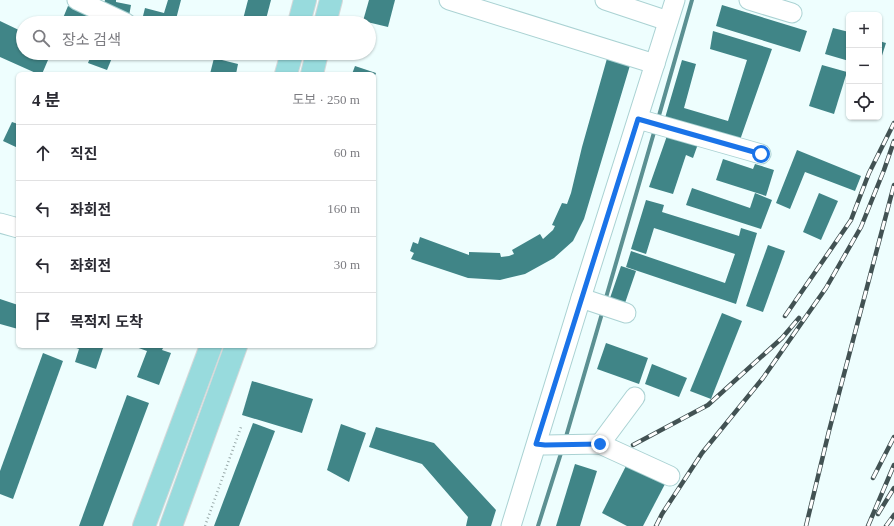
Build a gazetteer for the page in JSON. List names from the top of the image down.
{
  "page": {
    "map_buttons": ["+", "−"],
    "search": "장소 검색",
    "heading": ["4 분", "도보 · 250 m"],
    "list": [
      ["직진", "60 m"],
      ["좌회전", "160 m"],
      ["좌회전", "30 m"],
      "목적지 도착"
    ]
  }
}
